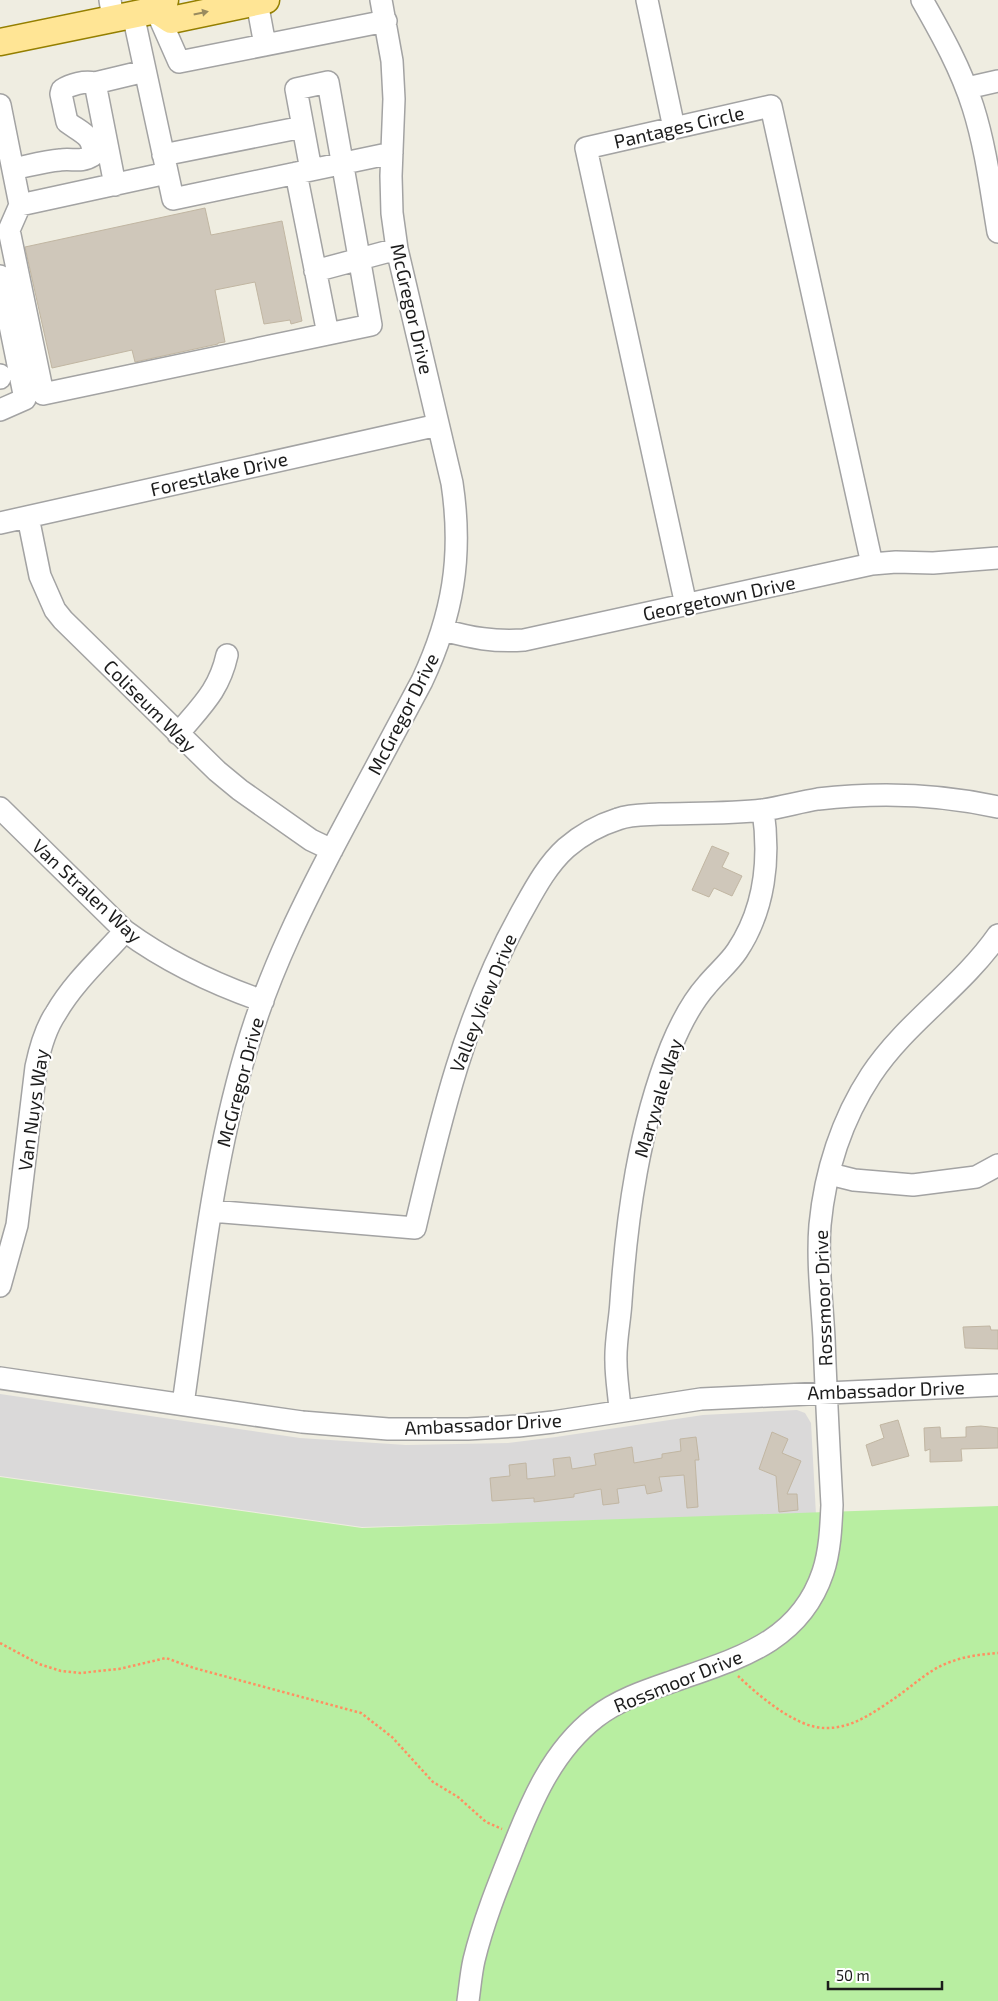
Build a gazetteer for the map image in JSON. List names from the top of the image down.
{
  "streets": {
    "street": [
      "Pantages Circle",
      "McGregor Drive",
      "Forestlake Drive",
      "Georgetown Drive",
      "Coliseum Way",
      "Van Stralen Way",
      "Valley View Drive",
      "Maryvale Way",
      "Van Nuys Way",
      "Rossmoor Drive",
      "Ambassador Drive"
    ]
  },
  "crossings": [
    ["Pantages Circle", "Georgetown Drive"],
    ["McGregor Drive", "Forestlake Drive"],
    ["McGregor Drive", "Georgetown Drive"],
    ["McGregor Drive", "Coliseum Way"],
    ["McGregor Drive", "Van Stralen Way"],
    ["McGregor Drive", "Valley View Drive"],
    ["McGregor Drive", "Ambassador Drive"],
    ["Forestlake Drive", "Coliseum Way"],
    ["Van Stralen Way", "Van Nuys Way"],
    ["Valley View Drive", "Maryvale Way"],
    ["Maryvale Way", "Ambassador Drive"],
    ["Rossmoor Drive", "Ambassador Drive"]
  ],
  "scale_bar": "50 m"
}
